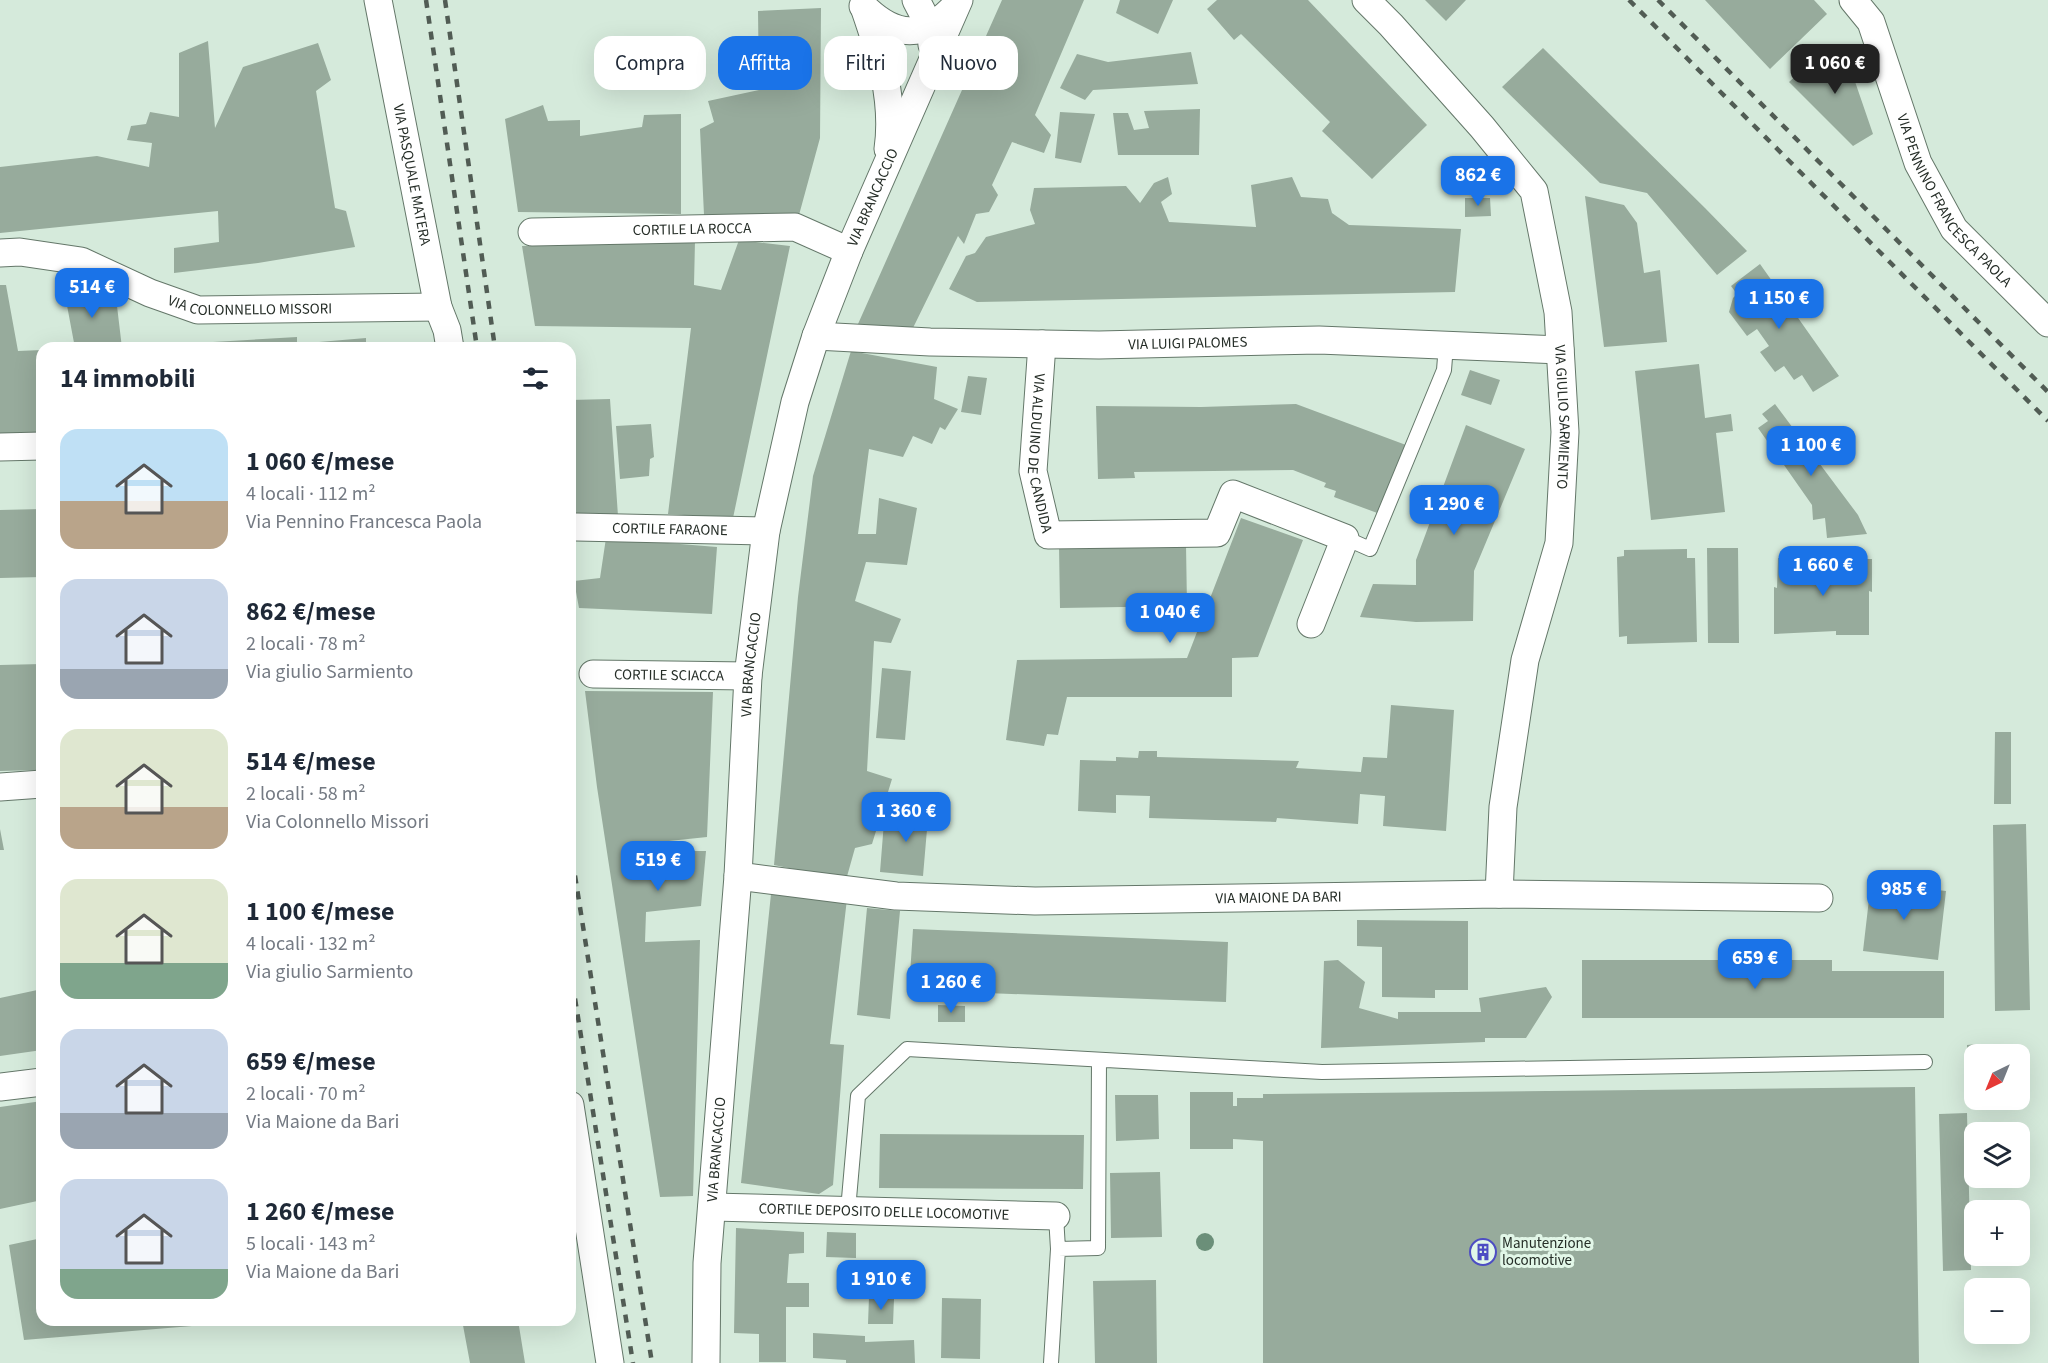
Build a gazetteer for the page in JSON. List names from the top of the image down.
{
  "streets": {
    "street": [
      "VIA PASQUALE MATERA",
      "VIA BRANCACCIO",
      "VIA PENNINO FRANCESCA PAOLA",
      "CORTILE LA ROCCA",
      "VIA COLONNELLO MISSORI",
      "VIA LUIGI PALOMES",
      "VIA GIULIO SARMIENTO",
      "VIA ALDUINO DE CANDIDA",
      "CORTILE FARAONE",
      "CORTILE SCIACCA",
      "VIA MAIONE DA BARI",
      "CORTILE DEPOSITO DELLE LOCOMOTIVE"
    ]
  },
  "crossings": [
    ["VIA PASQUALE MATERA", "VIA COLONNELLO MISSORI"],
    ["VIA BRANCACCIO", "CORTILE LA ROCCA"],
    ["VIA BRANCACCIO", "VIA LUIGI PALOMES"],
    ["VIA BRANCACCIO", "CORTILE FARAONE"],
    ["VIA BRANCACCIO", "CORTILE SCIACCA"],
    ["VIA BRANCACCIO", "VIA MAIONE DA BARI"],
    ["VIA BRANCACCIO", "CORTILE DEPOSITO DELLE LOCOMOTIVE"],
    ["VIA LUIGI PALOMES", "VIA GIULIO SARMIENTO"],
    ["VIA LUIGI PALOMES", "VIA ALDUINO DE CANDIDA"],
    ["VIA GIULIO SARMIENTO", "VIA MAIONE DA BARI"]
  ],
  "places": {
    "building": ["Manutenzione locomotive"]
  },
  "north": "bottom left",
  "page": {
    "chip": [
      "Compra",
      "Affitta",
      "Filtri",
      "Nuovo"
    ],
    "price": [
      "1 060 €",
      "862 €",
      "514 €",
      "1 150 €",
      "1 100 €",
      "1 290 €",
      "1 660 €",
      "1 040 €",
      "1 360 €",
      "519 €",
      "985 €",
      "659 €",
      "1 260 €",
      "1 910 €"
    ],
    "heading": "14 immobili",
    "list": [
      {
        "name": "1 060 €/mese",
        "note": "4 locali · 112 m² · Via Pennino Francesca Paola"
      },
      {
        "name": "862 €/mese",
        "note": "2 locali · 78 m² · Via giulio Sarmiento"
      },
      {
        "name": "514 €/mese",
        "note": "2 locali · 58 m² · Via Colonnello Missori"
      },
      {
        "name": "1 100 €/mese",
        "note": "4 locali · 132 m² · Via giulio Sarmiento"
      },
      {
        "name": "659 €/mese",
        "note": "2 locali · 70 m² · Via Maione da Bari"
      },
      {
        "name": "1 260 €/mese",
        "note": "5 locali · 143 m² · Via Maione da Bari"
      }
    ],
    "map_buttons": ["+", "−"]
  }
}
